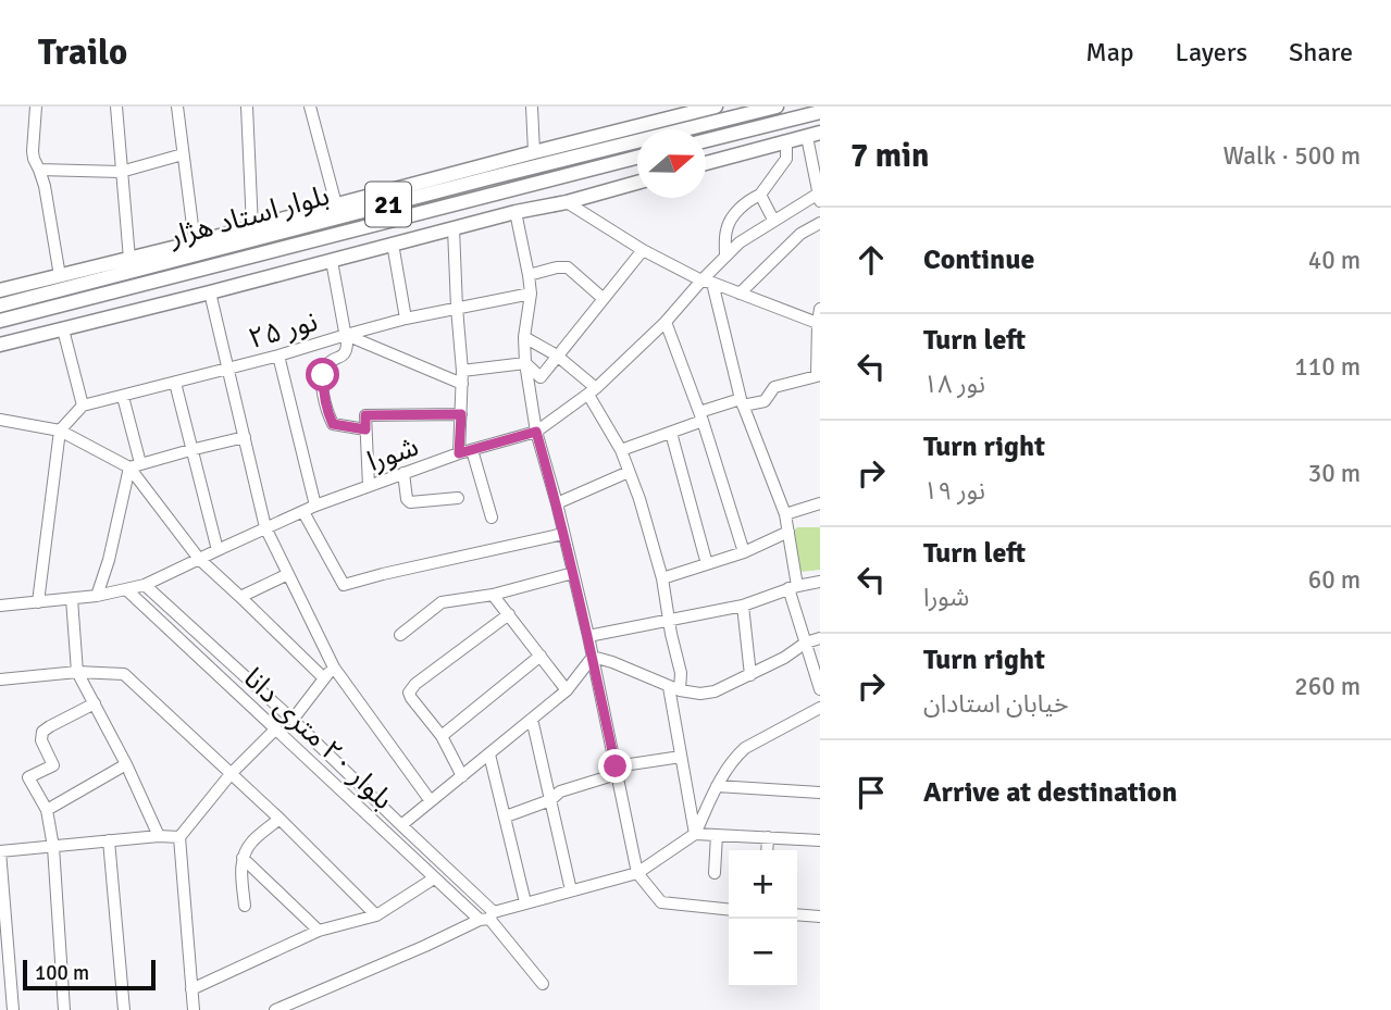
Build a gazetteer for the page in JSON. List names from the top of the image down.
{
  "streets": {
    "main road": ["21", "بلوار استاد هژار"],
    "street": ["نور ۲۵", "شورا", "بلوار ۲۰ متری دانا"]
  },
  "crossings": [
    ["شورا", "بلوار ۲۰ متری دانا"]
  ],
  "scale_bar": "100 m",
  "north": "right",
  "page": {
    "header": "Trailo",
    "nav": ["Map", "Layers", "Share"],
    "heading": ["7 min", "Walk · 500 m"],
    "list": [
      ["Continue", "40 m"],
      ["Turn left", "نور ۱۸", "110 m"],
      ["Turn right", "نور ۱۹", "30 m"],
      ["Turn left", "شورا", "60 m"],
      ["Turn right", "خیابان استادان", "260 m"],
      "Arrive at destination"
    ],
    "map_buttons": ["+", "−"],
    "scale": "100 m"
  }
}
